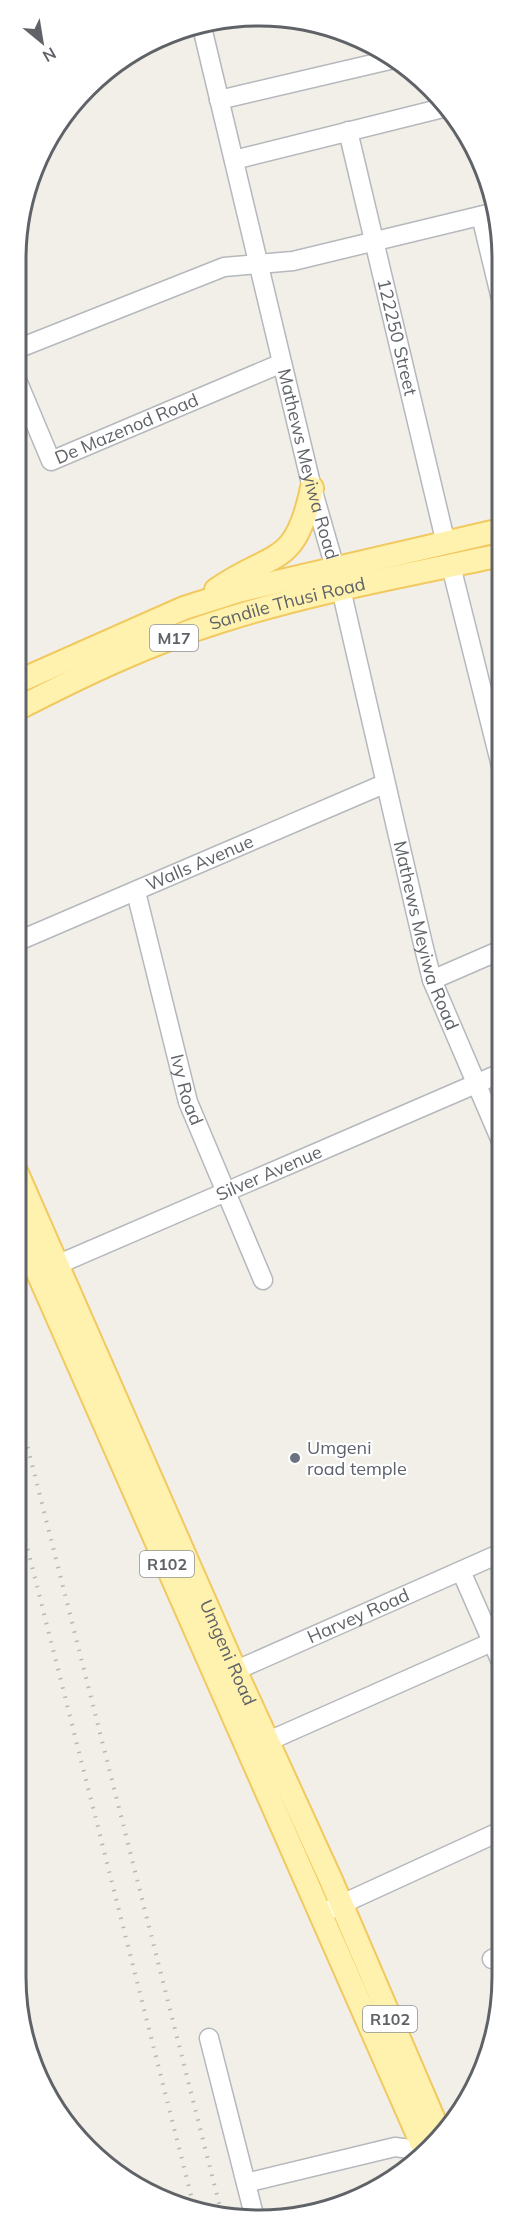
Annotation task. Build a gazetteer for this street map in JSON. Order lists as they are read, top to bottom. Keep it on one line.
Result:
{"streets":{"main road":["Sandile Thusi Road","M17","R102","Umgeni Road"],"street":["122250 Street","De Mazenod Road","Mathews Meyiwa Road","Walls Avenue","Ivy Road","Silver Avenue","Harvey Road"]},"crossings":[["122250 Street","Sandile Thusi Road"],["De Mazenod Road","Mathews Meyiwa Road"],["Mathews Meyiwa Road","Sandile Thusi Road"],["Mathews Meyiwa Road","Walls Avenue"],["Mathews Meyiwa Road","Silver Avenue"],["Walls Avenue","Ivy Road"],["Ivy Road","Silver Avenue"],["Silver Avenue","Umgeni Road"],["Harvey Road","Umgeni Road"]],"places":["Umgeni road temple"],"north":"bottom right"}
